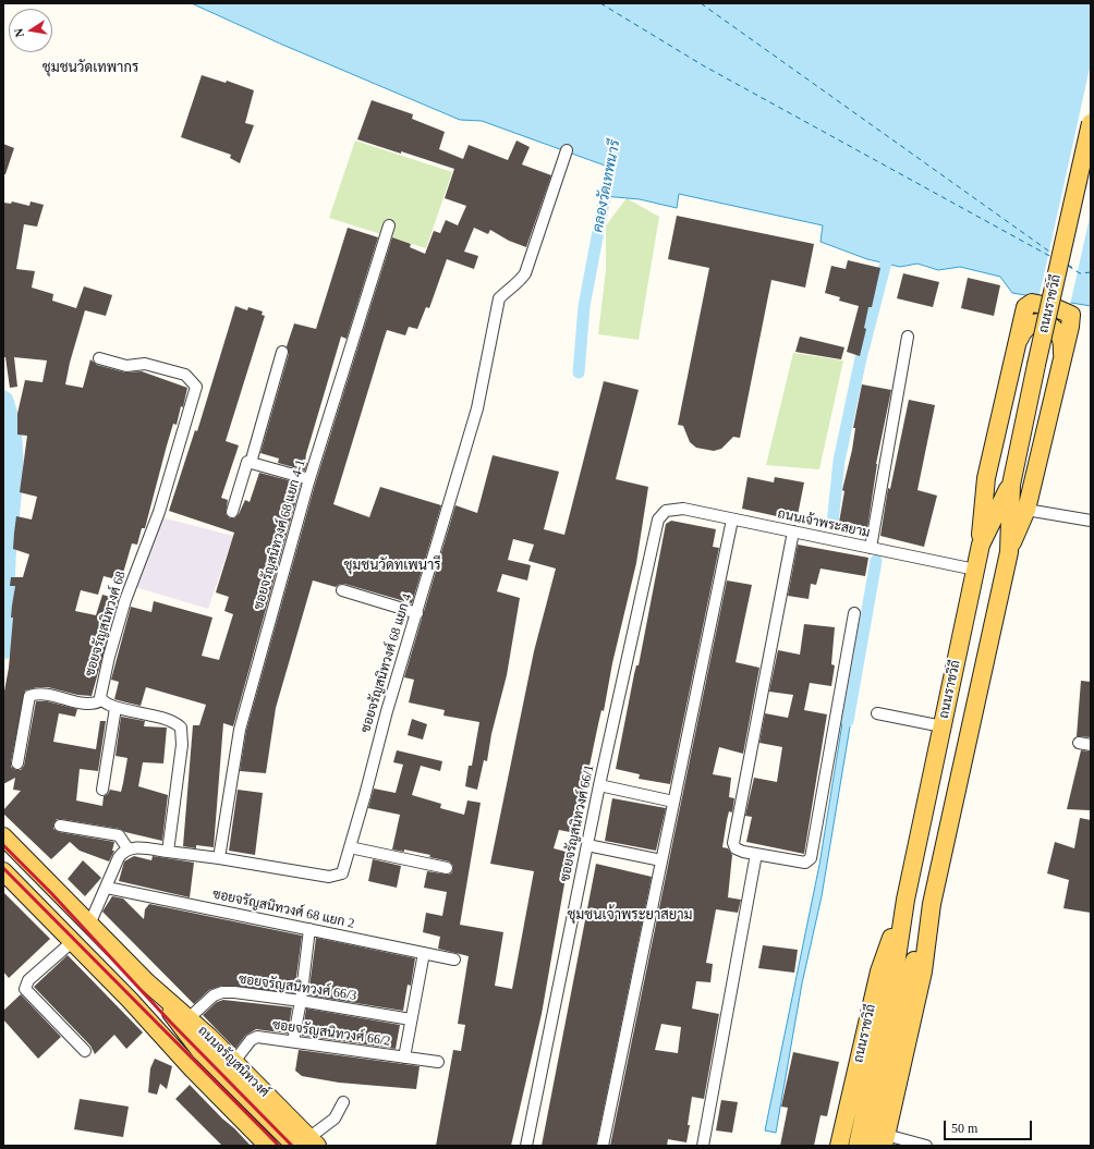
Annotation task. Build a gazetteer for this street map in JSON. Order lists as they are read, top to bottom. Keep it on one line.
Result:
{"streets":{"main road":["ถนนราชวิถี","ถนนจรัญสนิทวงศ์"],"street":["ถนนเจ้าพระสยาม","ซอยจรัญสนิทวงศ์ 68 แยก 4-1","ซอยจรัญสนิทวงศ์ 68","ซอยจรัญสนิทวงศ์ 68 แยก 4","ซอยจรัญสนิทวงศ์ 66/1","ซอยจรัญสนิทวงศ์ 68 แยก 2","ซอยจรัญสนิทวงศ์ 66/3","ซอยจรัญสนิทวงศ์ 66/2"]},"crossings":[["ถนนราชวิถี","ถนนเจ้าพระสยาม"],["ถนนเจ้าพระสยาม","ซอยจรัญสนิทวงศ์ 66/1"],["ซอยจรัญสนิทวงศ์ 68 แยก 4-1","ซอยจรัญสนิทวงศ์ 68 แยก 4"],["ซอยจรัญสนิทวงศ์ 66/3","ถนนจรัญสนิทวงศ์"],["ซอยจรัญสนิทวงศ์ 66/2","ถนนจรัญสนิทวงศ์"]],"districts":["ชุมชนวัดเทพากร","ชุมชนวัดทเพนารี","ชุมชนเจ้าพระยาสยาม"],"water":["คลองวัดเทพนารี"],"scale_bar":"50 m","north":"left"}
